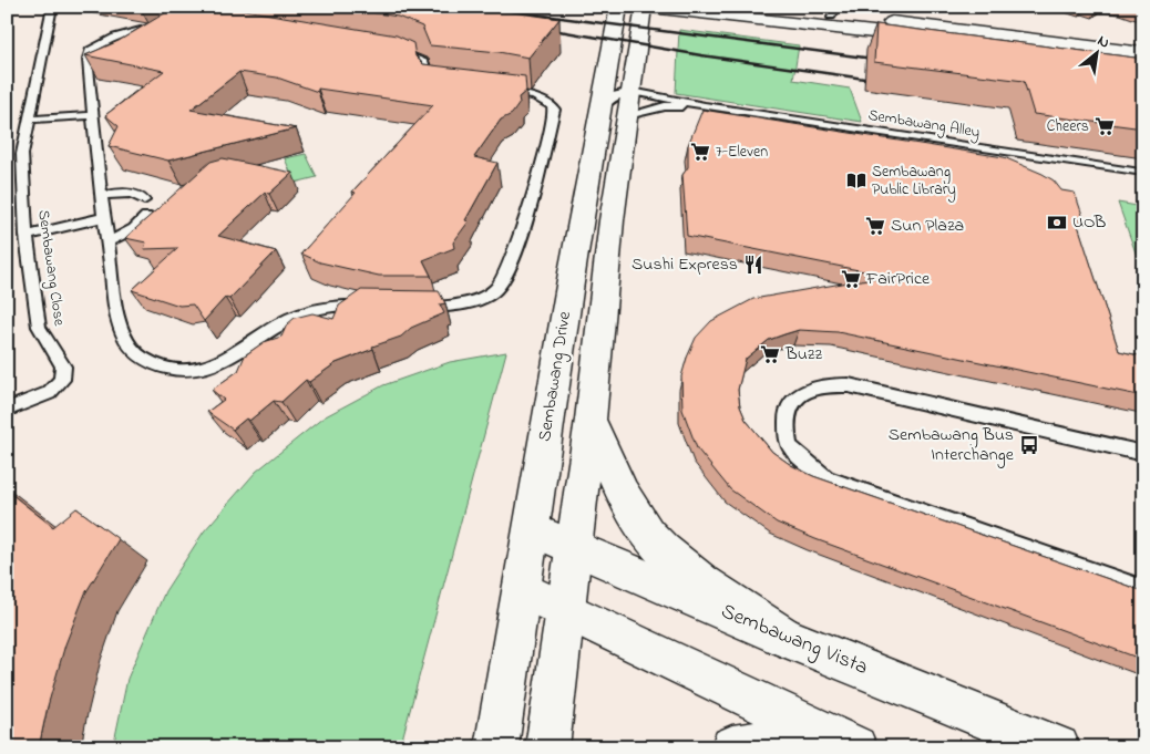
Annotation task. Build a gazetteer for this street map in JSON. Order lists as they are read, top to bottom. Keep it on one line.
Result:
{"streets":{"main road":["Sembawang Drive","Sembawang Vista"],"lane":["Sembawang Alley","Sembawang Close"]},"crossings":[["Sembawang Alley","Sembawang Drive"],["Sembawang Drive","Sembawang Vista"]],"places":{"supermarket":["Cheers","7-Eleven","Sun Plaza","FairPrice","Buzz"],"library":["Sembawang Public Library"],"bank":["UOB"],"restaurant":["Sushi Express"],"bus stop":["Sembawang Bus Interchange"]},"north":"top right"}
